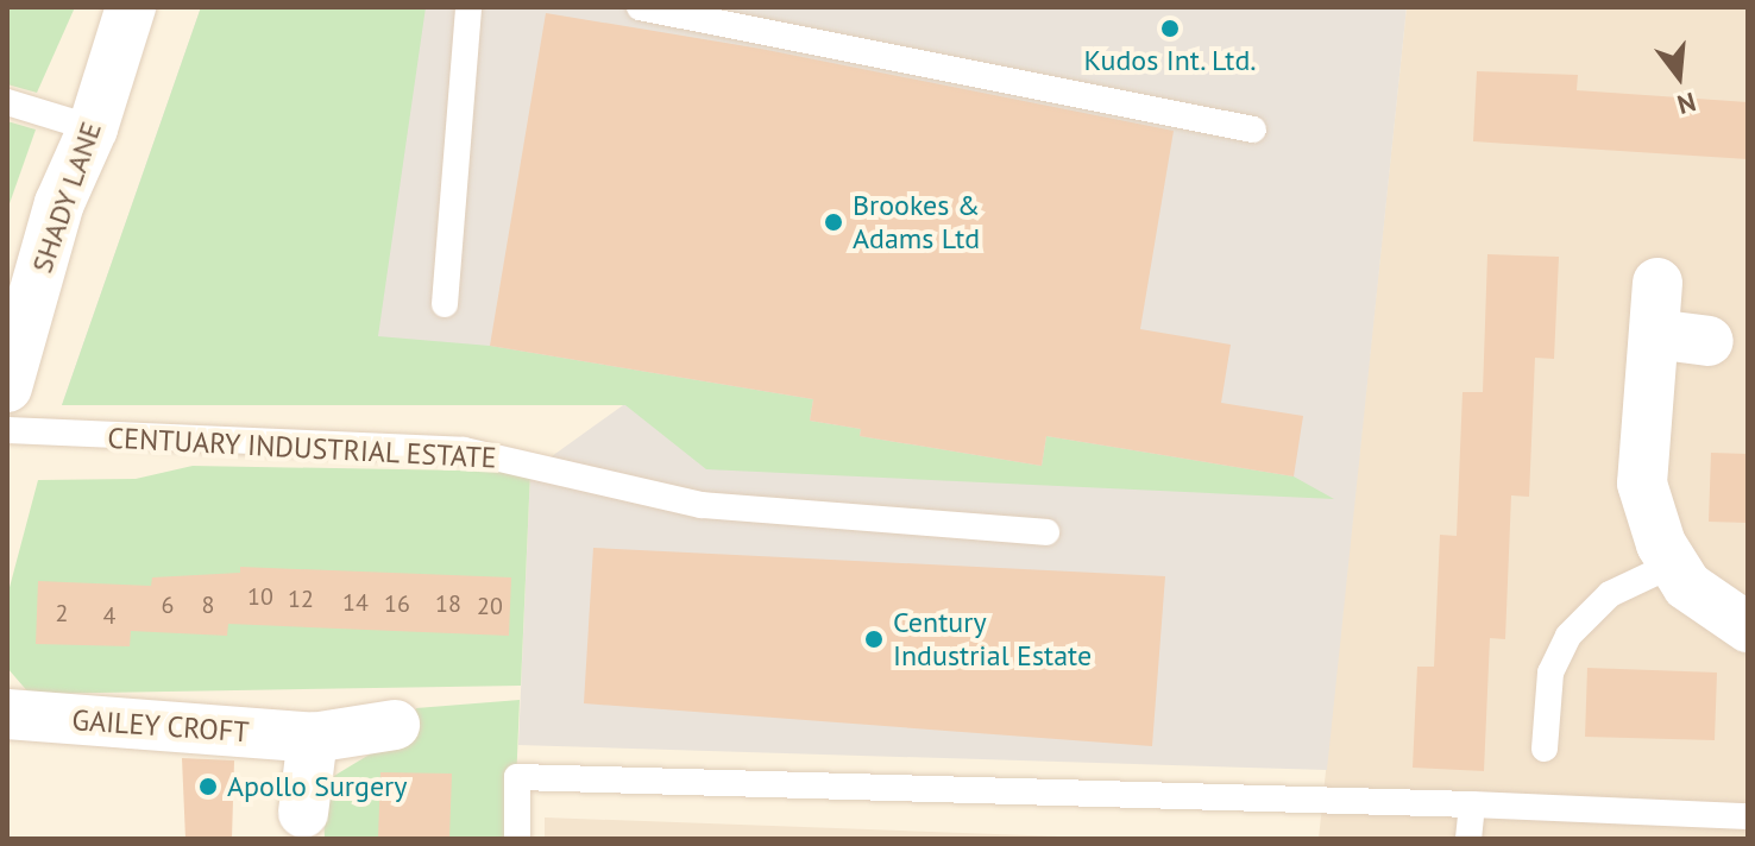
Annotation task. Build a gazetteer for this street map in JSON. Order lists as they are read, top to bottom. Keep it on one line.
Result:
{"streets":{"street":["SHADY LANE","GAILEY CROFT"],"lane":["CENTUARY INDUSTRIAL ESTATE"]},"places":["Kudos Int. Ltd.","Brookes & Adams Ltd","Century Industrial Estate","Apollo Surgery"],"house_numbers":["10","12","14","16","18","6","8","20","2","4"],"north":"bottom"}
